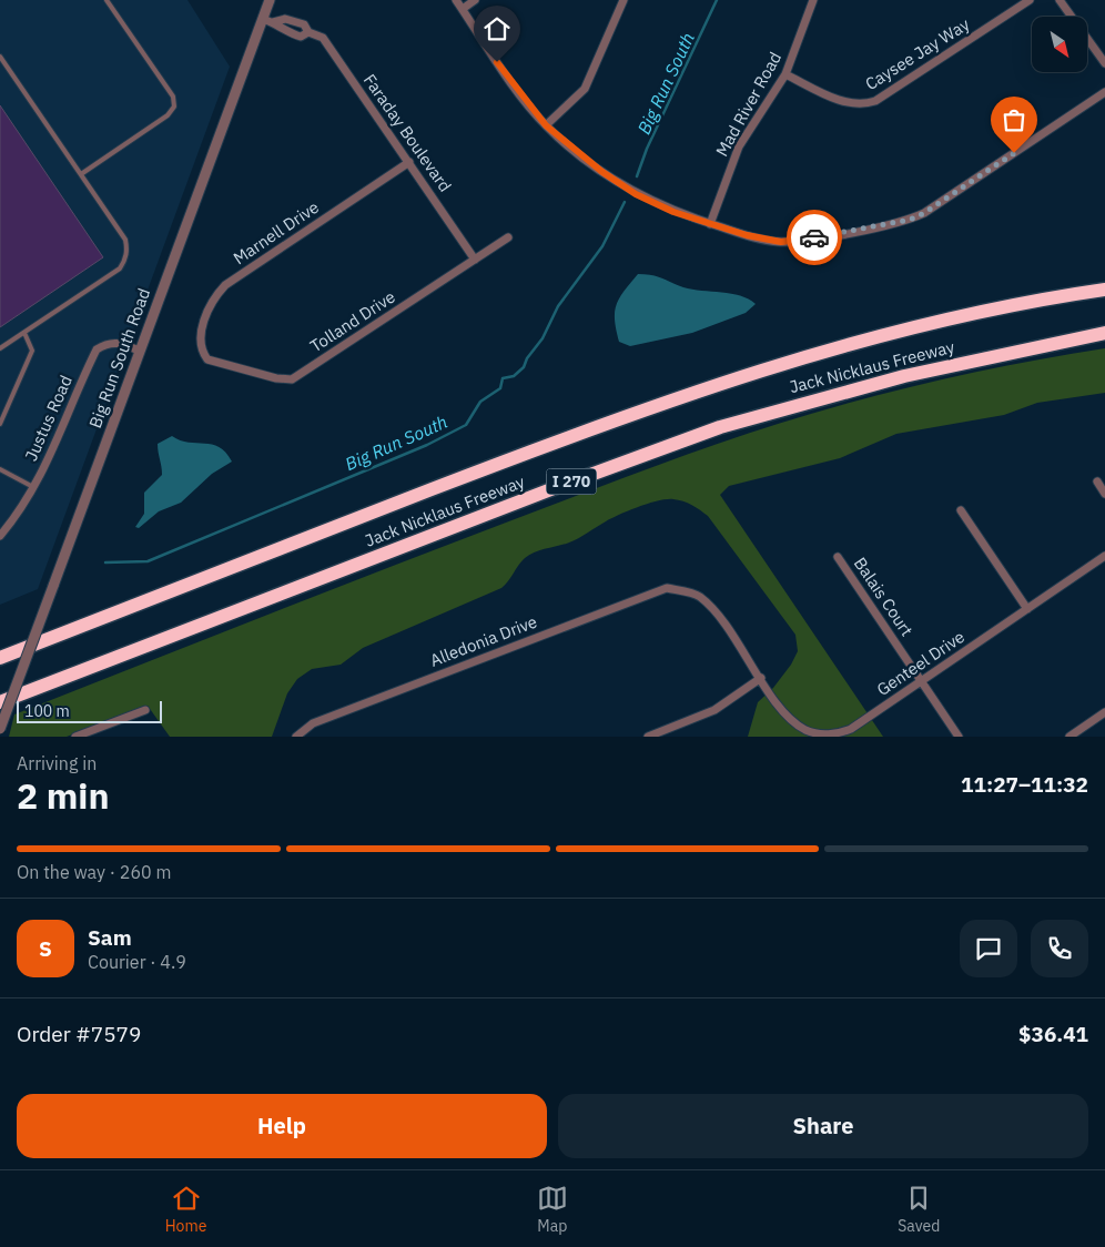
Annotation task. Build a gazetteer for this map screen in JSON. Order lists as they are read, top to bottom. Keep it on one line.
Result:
{"streets":{"highway":["Jack Nicklaus Freeway","I 270"],"street":["Caysee Jay Way","Mad River Road","Faraday Boulevard","Marnell Drive","Tolland Drive","Big Run South Road","Justus Road","Balais Court","Alledonia Drive","Genteel Drive"]},"crossings":[["Caysee Jay Way","Mad River Road"],["Faraday Boulevard","Marnell Drive"],["Faraday Boulevard","Tolland Drive"],["Faraday Boulevard","Big Run South Road"],["Marnell Drive","Tolland Drive"],["Big Run South Road","Justus Road"],["Balais Court","Genteel Drive"],["Alledonia Drive","Genteel Drive"]],"water":["Big Run South"],"scale_bar":"100 m","north":"bottom right","page":{"scale":"100 m","heading":["2 min","Arriving in","11:27–11:32"],"panel":["Sam","Courier · 4.9","Order #7579","$36.41"],"bar":"On the way · 260 m","round":"S","buttons":["Help","Share"],"tabs":["Home","Map","Saved"]}}
